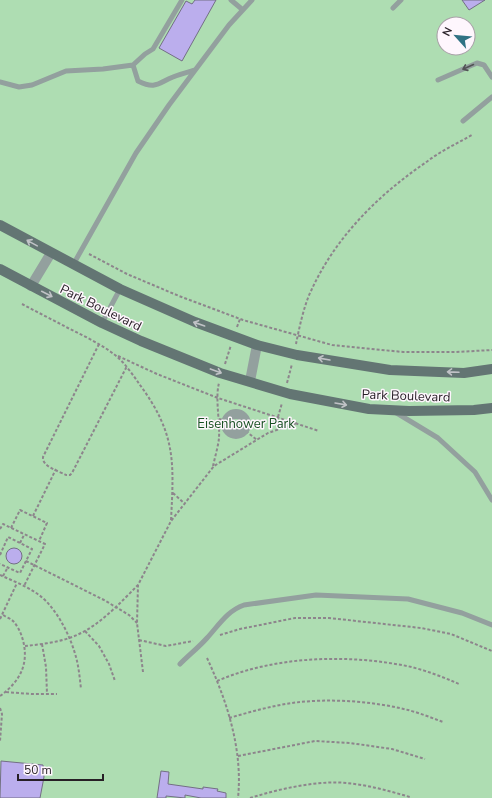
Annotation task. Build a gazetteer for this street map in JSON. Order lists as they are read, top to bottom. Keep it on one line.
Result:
{"streets":{"street":["Park Boulevard"]},"parks":["Eisenhower Park"],"scale_bar":"50 m","north":"top left"}
